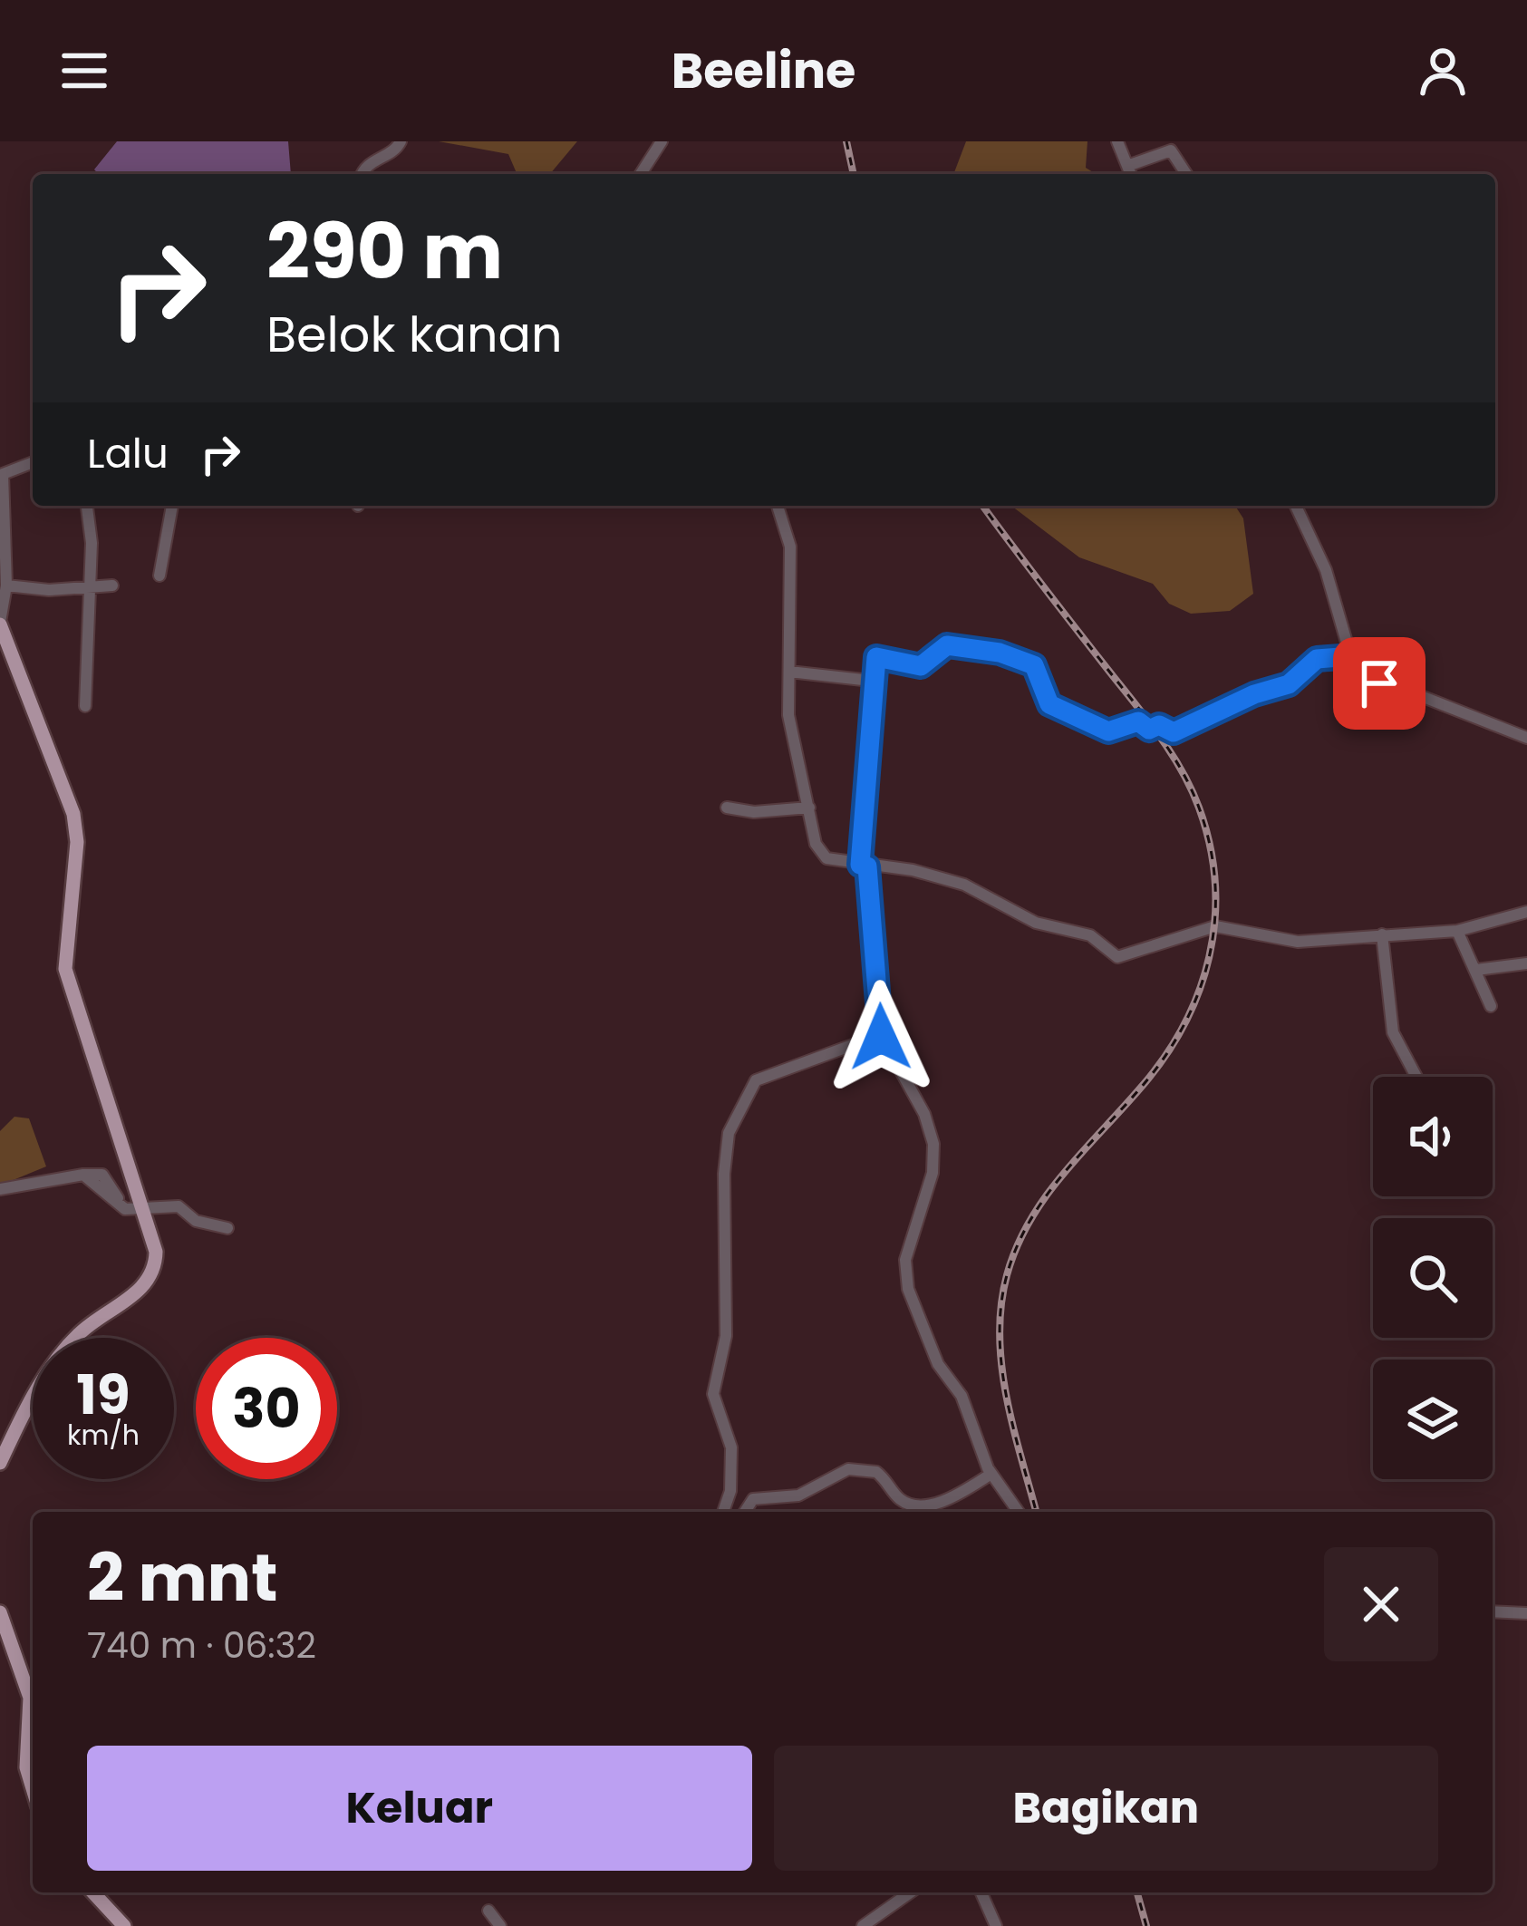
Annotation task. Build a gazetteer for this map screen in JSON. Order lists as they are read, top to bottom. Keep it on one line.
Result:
{"page":{"header":"Beeline","turn":["290 m","Belok kanan"],"then":"Lalu","speed":"19 km/h","limit":"30","heading":["2 mnt","740 m · 06:32"],"buttons":["Keluar","Bagikan"]}}
